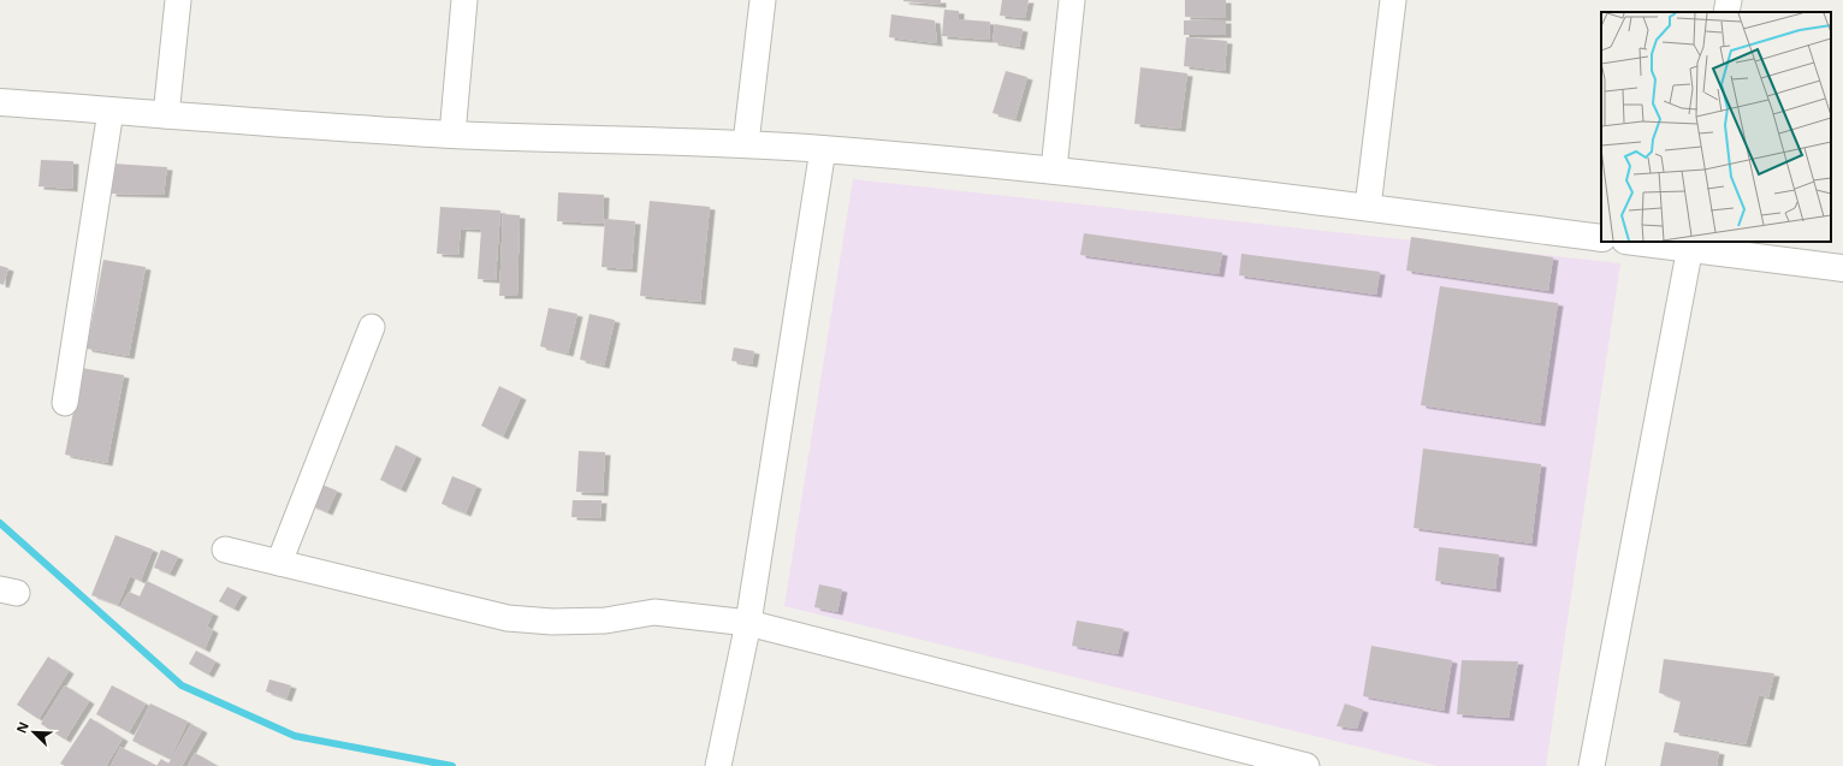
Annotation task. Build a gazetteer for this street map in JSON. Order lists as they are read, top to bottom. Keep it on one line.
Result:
{"north":"top left"}
